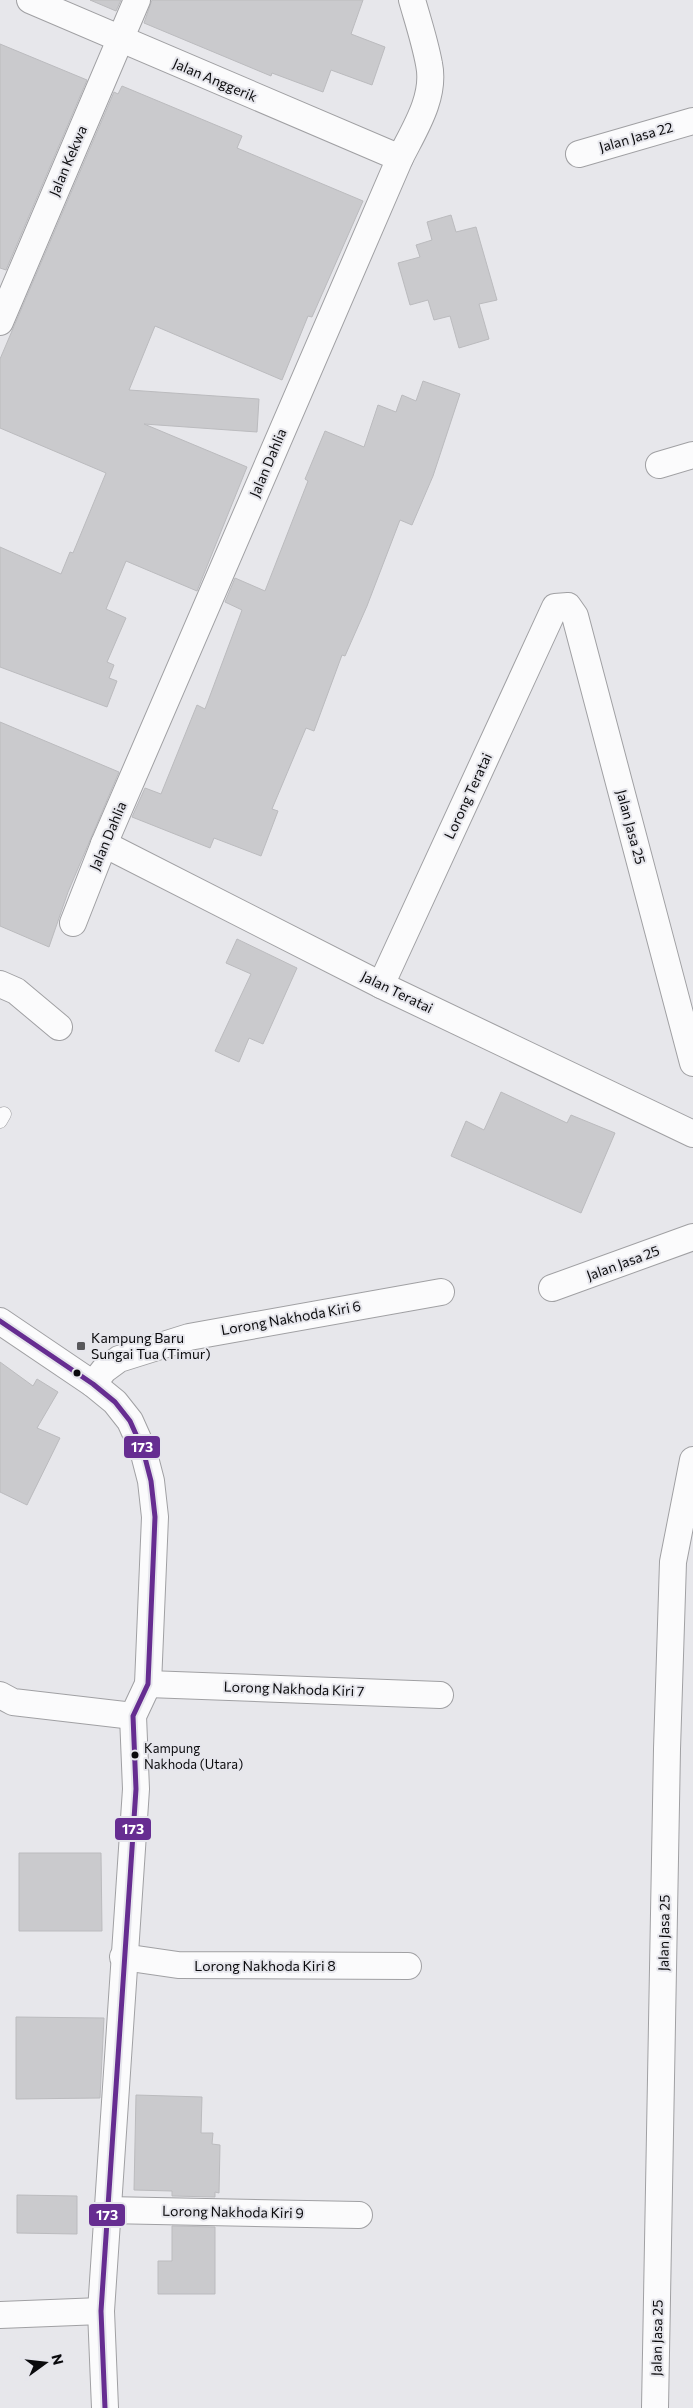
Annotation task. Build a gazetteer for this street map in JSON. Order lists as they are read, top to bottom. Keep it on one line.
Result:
{"streets":{"street":["Jalan Anggerik","Jalan Jasa 22","Jalan Kekwa","Jalan Dahlia","Lorong Teratai","Jalan Jasa 25","Jalan Teratai","Lorong Nakhoda Kiri 6","Lorong Nakhoda Kiri 7","Lorong Nakhoda Kiri 8","Lorong Nakhoda Kiri 9"]},"crossings":[["Jalan Anggerik","Jalan Kekwa"],["Jalan Anggerik","Jalan Dahlia"],["Jalan Dahlia","Jalan Teratai"],["Lorong Teratai","Jalan Jasa 25"],["Lorong Teratai","Jalan Teratai"]],"places":{"transit":["Kampung Baru Sungai Tua (Timur)"],"other":["Kampung Nakhoda (Utara)"]},"lines":["transit line 173"],"north":"right"}
